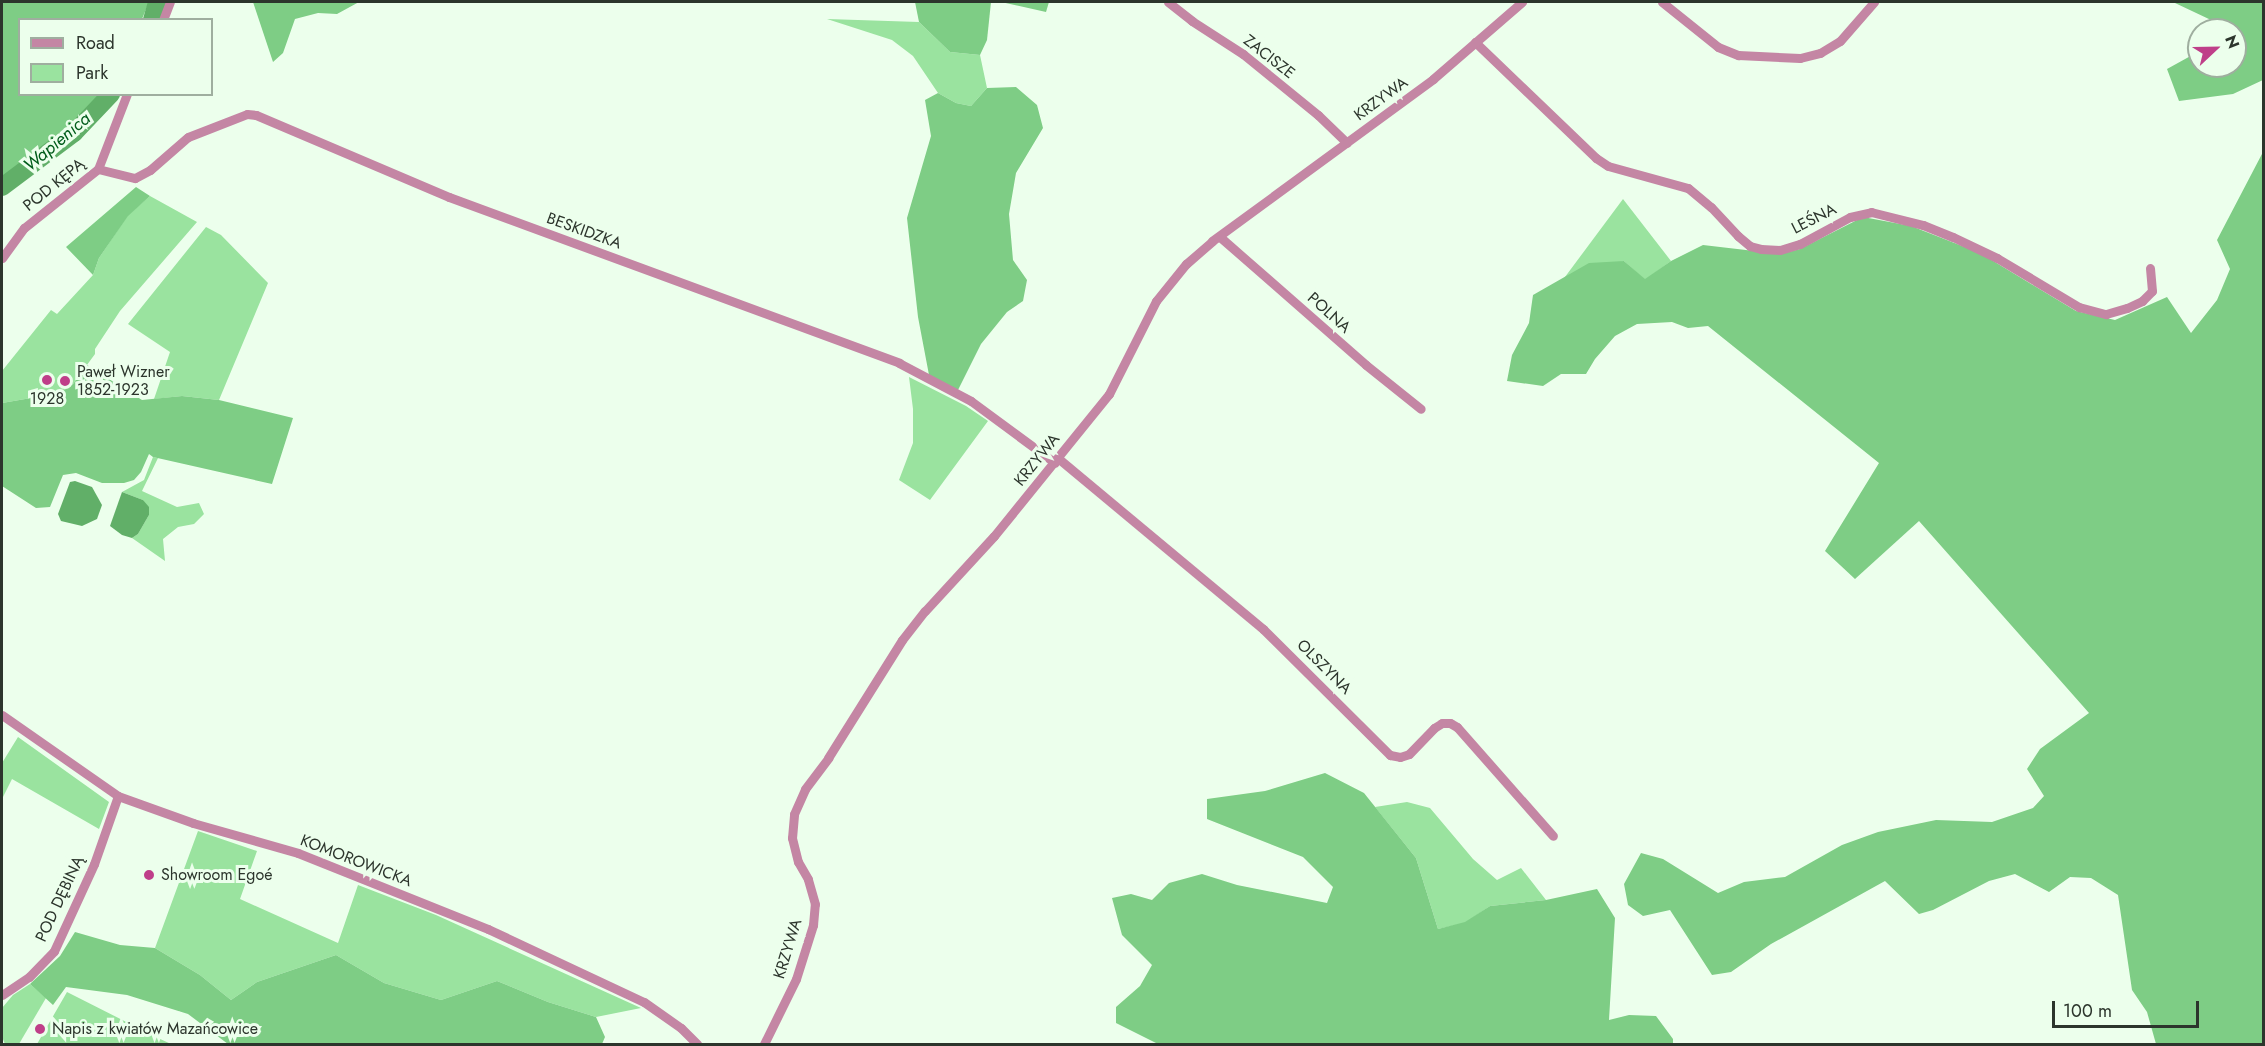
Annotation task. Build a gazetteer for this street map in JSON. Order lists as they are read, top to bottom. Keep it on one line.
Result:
{"streets":{"street":["ZACISZE","KRZYWA","POD KĘPĄ","LEŚNA","BESKIDZKA","POLNA","OLSZYNA","KOMOROWICKA","POD DĘBINĄ"]},"crossings":[["ZACISZE","KRZYWA"],["KRZYWA","LEŚNA"],["KRZYWA","BESKIDZKA"],["KRZYWA","POLNA"],["KRZYWA","OLSZYNA"],["POD KĘPĄ","BESKIDZKA"],["BESKIDZKA","OLSZYNA"],["KOMOROWICKA","POD DĘBINĄ"]],"water":["Wapienica"],"places":["1928","Paweł Wizner 1852-1923","Showroom Egoé","Napis z kwiatów Mazańcowice"],"legend":["Road","Park"],"scale_bar":"100 m","north":"right"}
